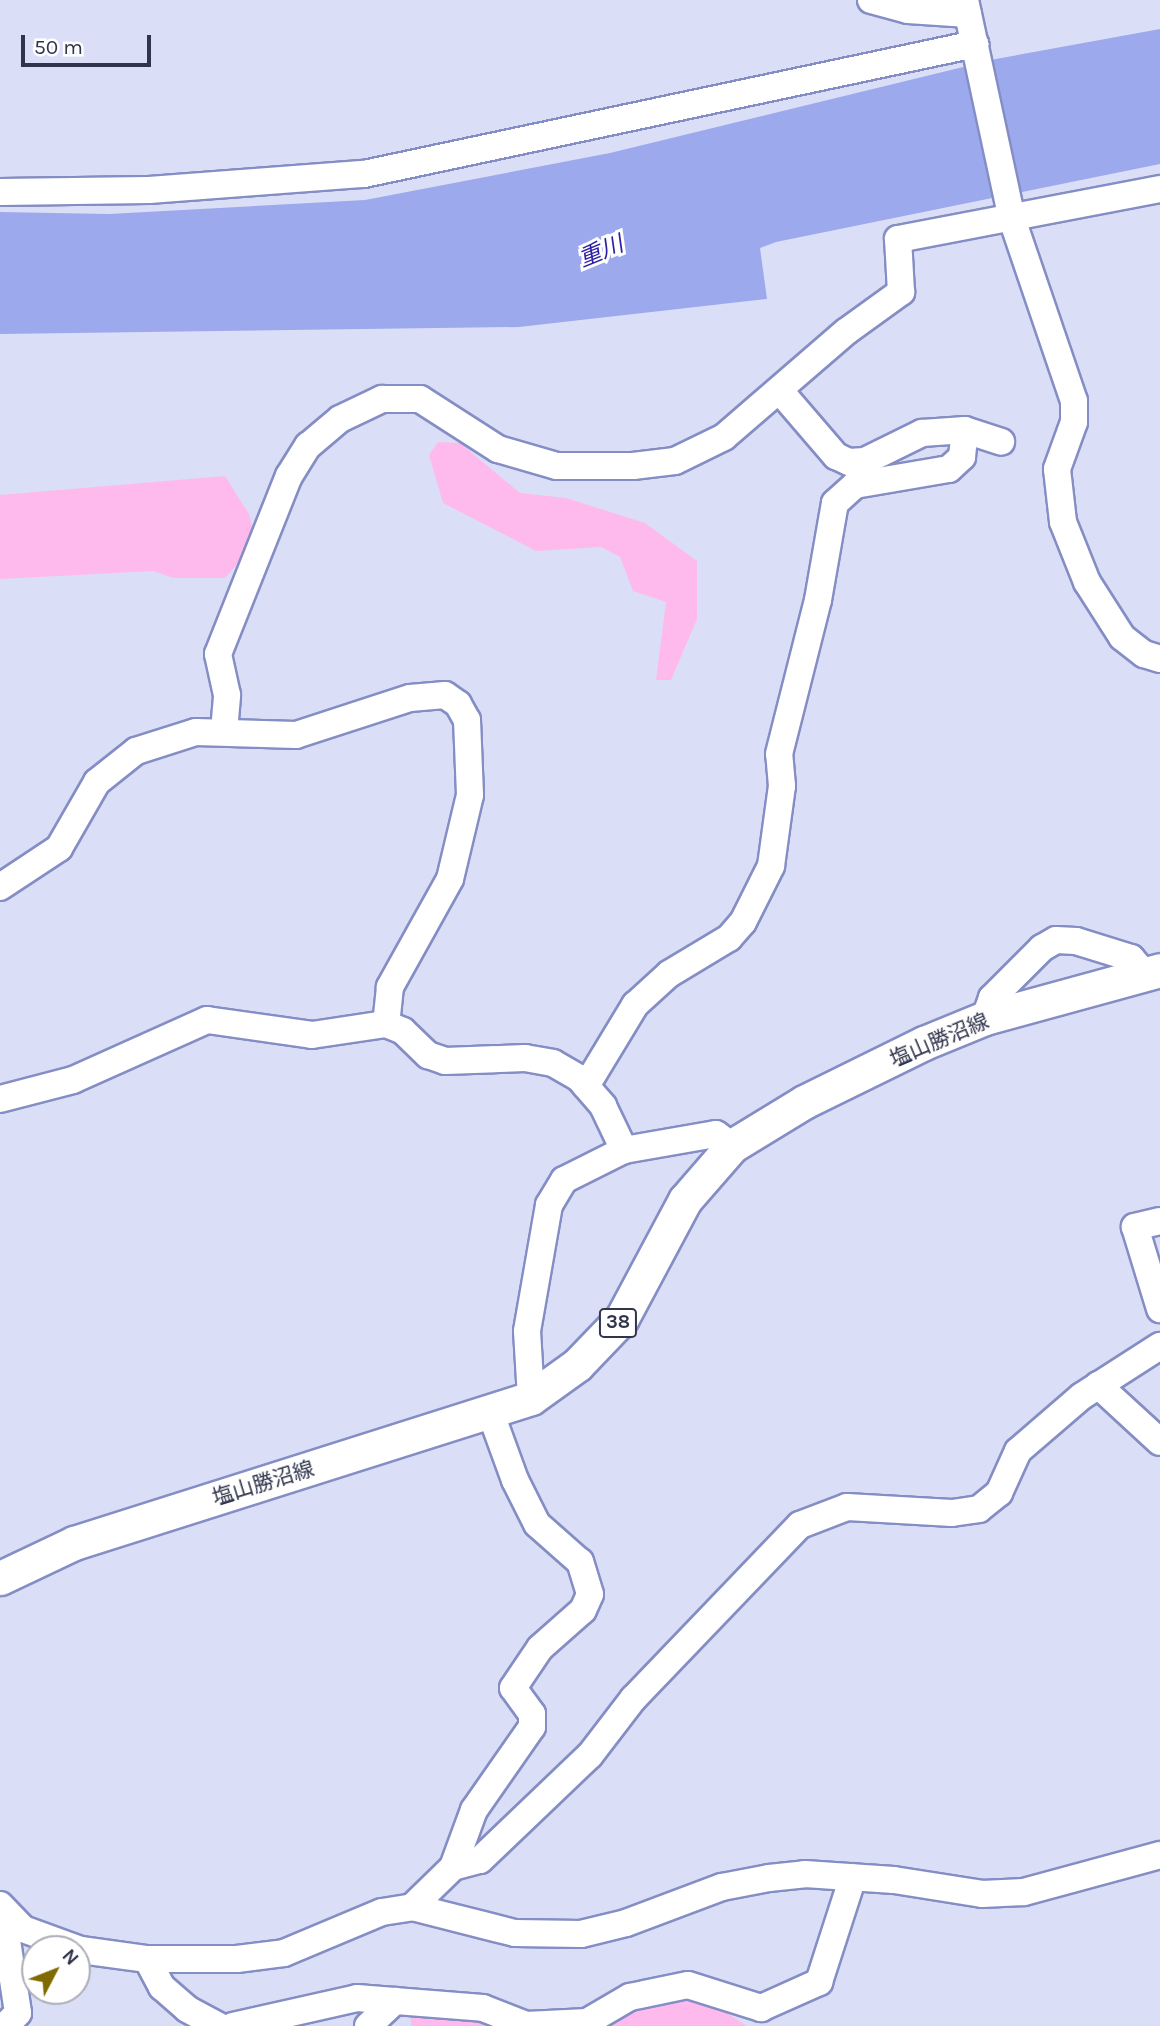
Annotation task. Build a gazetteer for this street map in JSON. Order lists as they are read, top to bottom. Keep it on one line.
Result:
{"streets":{"main road":["塩山勝沼線","38"]},"water":["重川"],"scale_bar":"50 m","north":"top right"}
